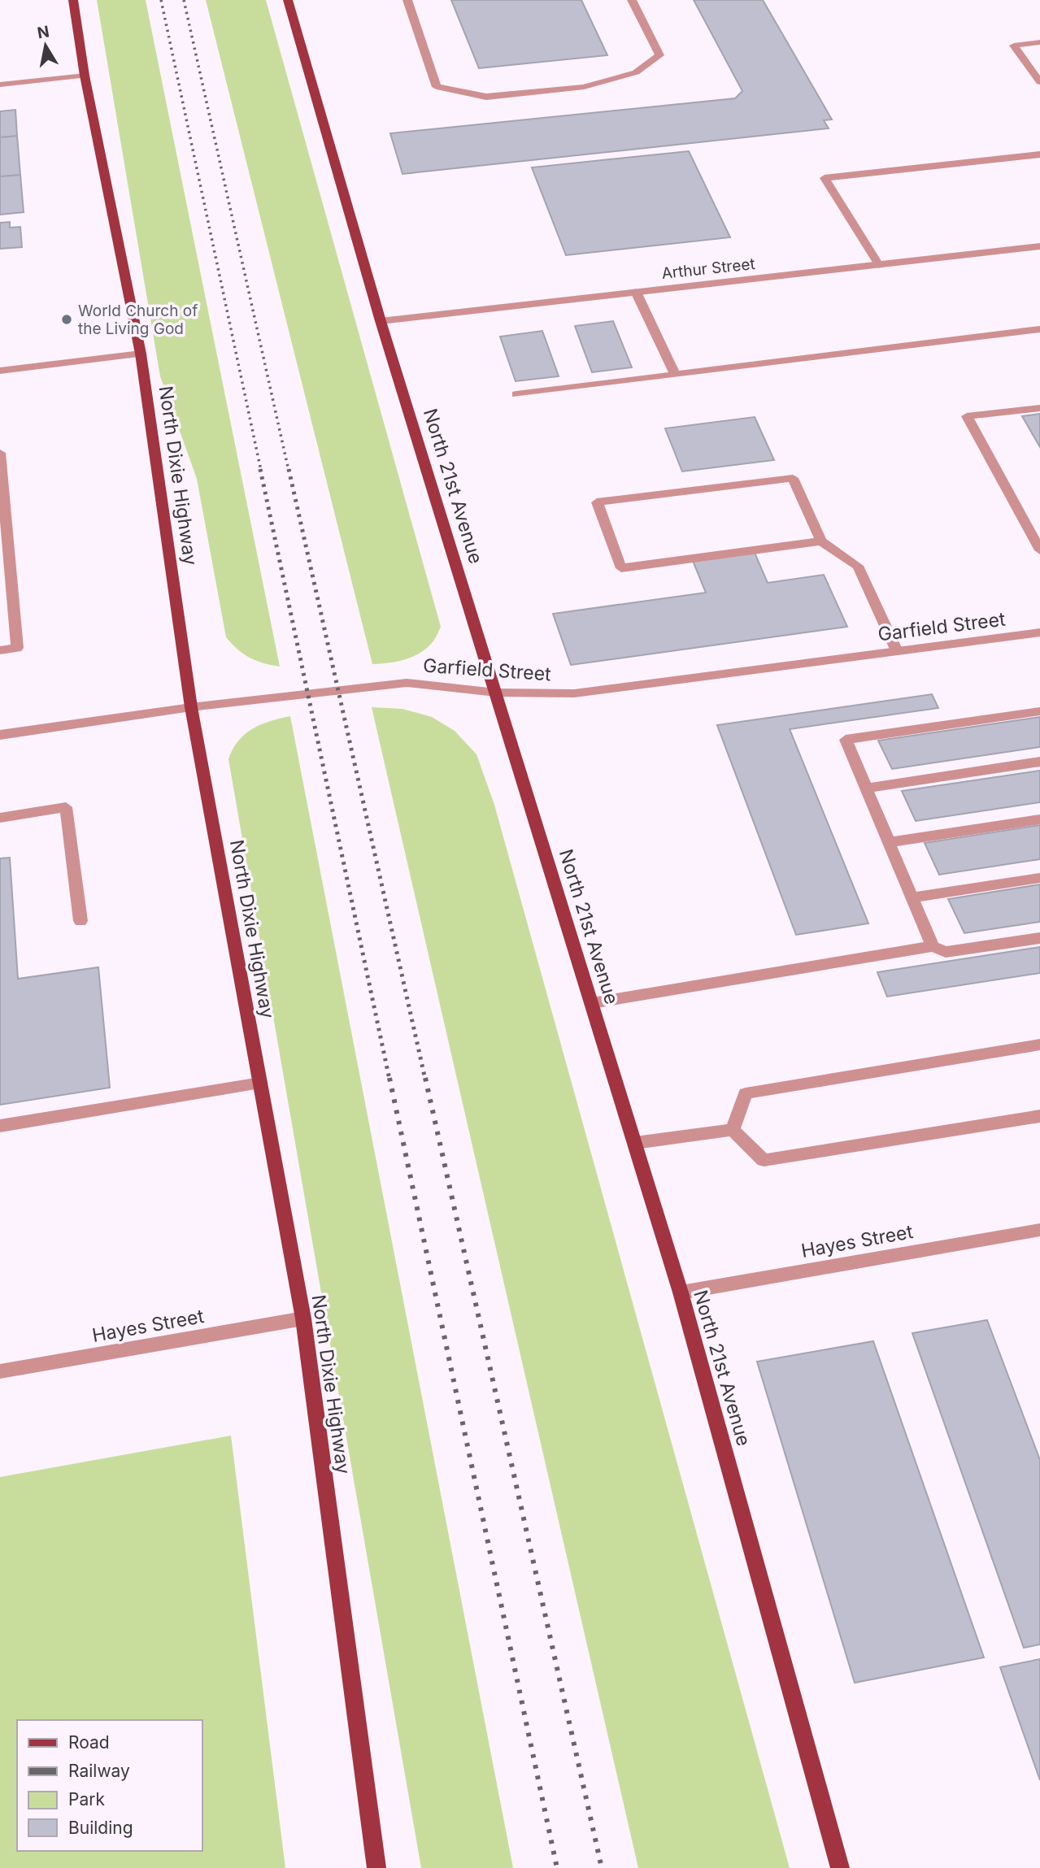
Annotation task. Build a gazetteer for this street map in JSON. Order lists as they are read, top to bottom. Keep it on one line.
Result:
{"streets":{"main road":["North Dixie Highway","North 21st Avenue"],"street":["Arthur Street","Garfield Street","Hayes Street"]},"crossings":[["Arthur Street","North 21st Avenue"],["North Dixie Highway","Garfield Street"],["North Dixie Highway","Hayes Street"],["North 21st Avenue","Garfield Street"],["North 21st Avenue","Hayes Street"]],"places":["World Church of the Living God"],"legend":["Road","Railway","Park","Building"],"north":"top"}
